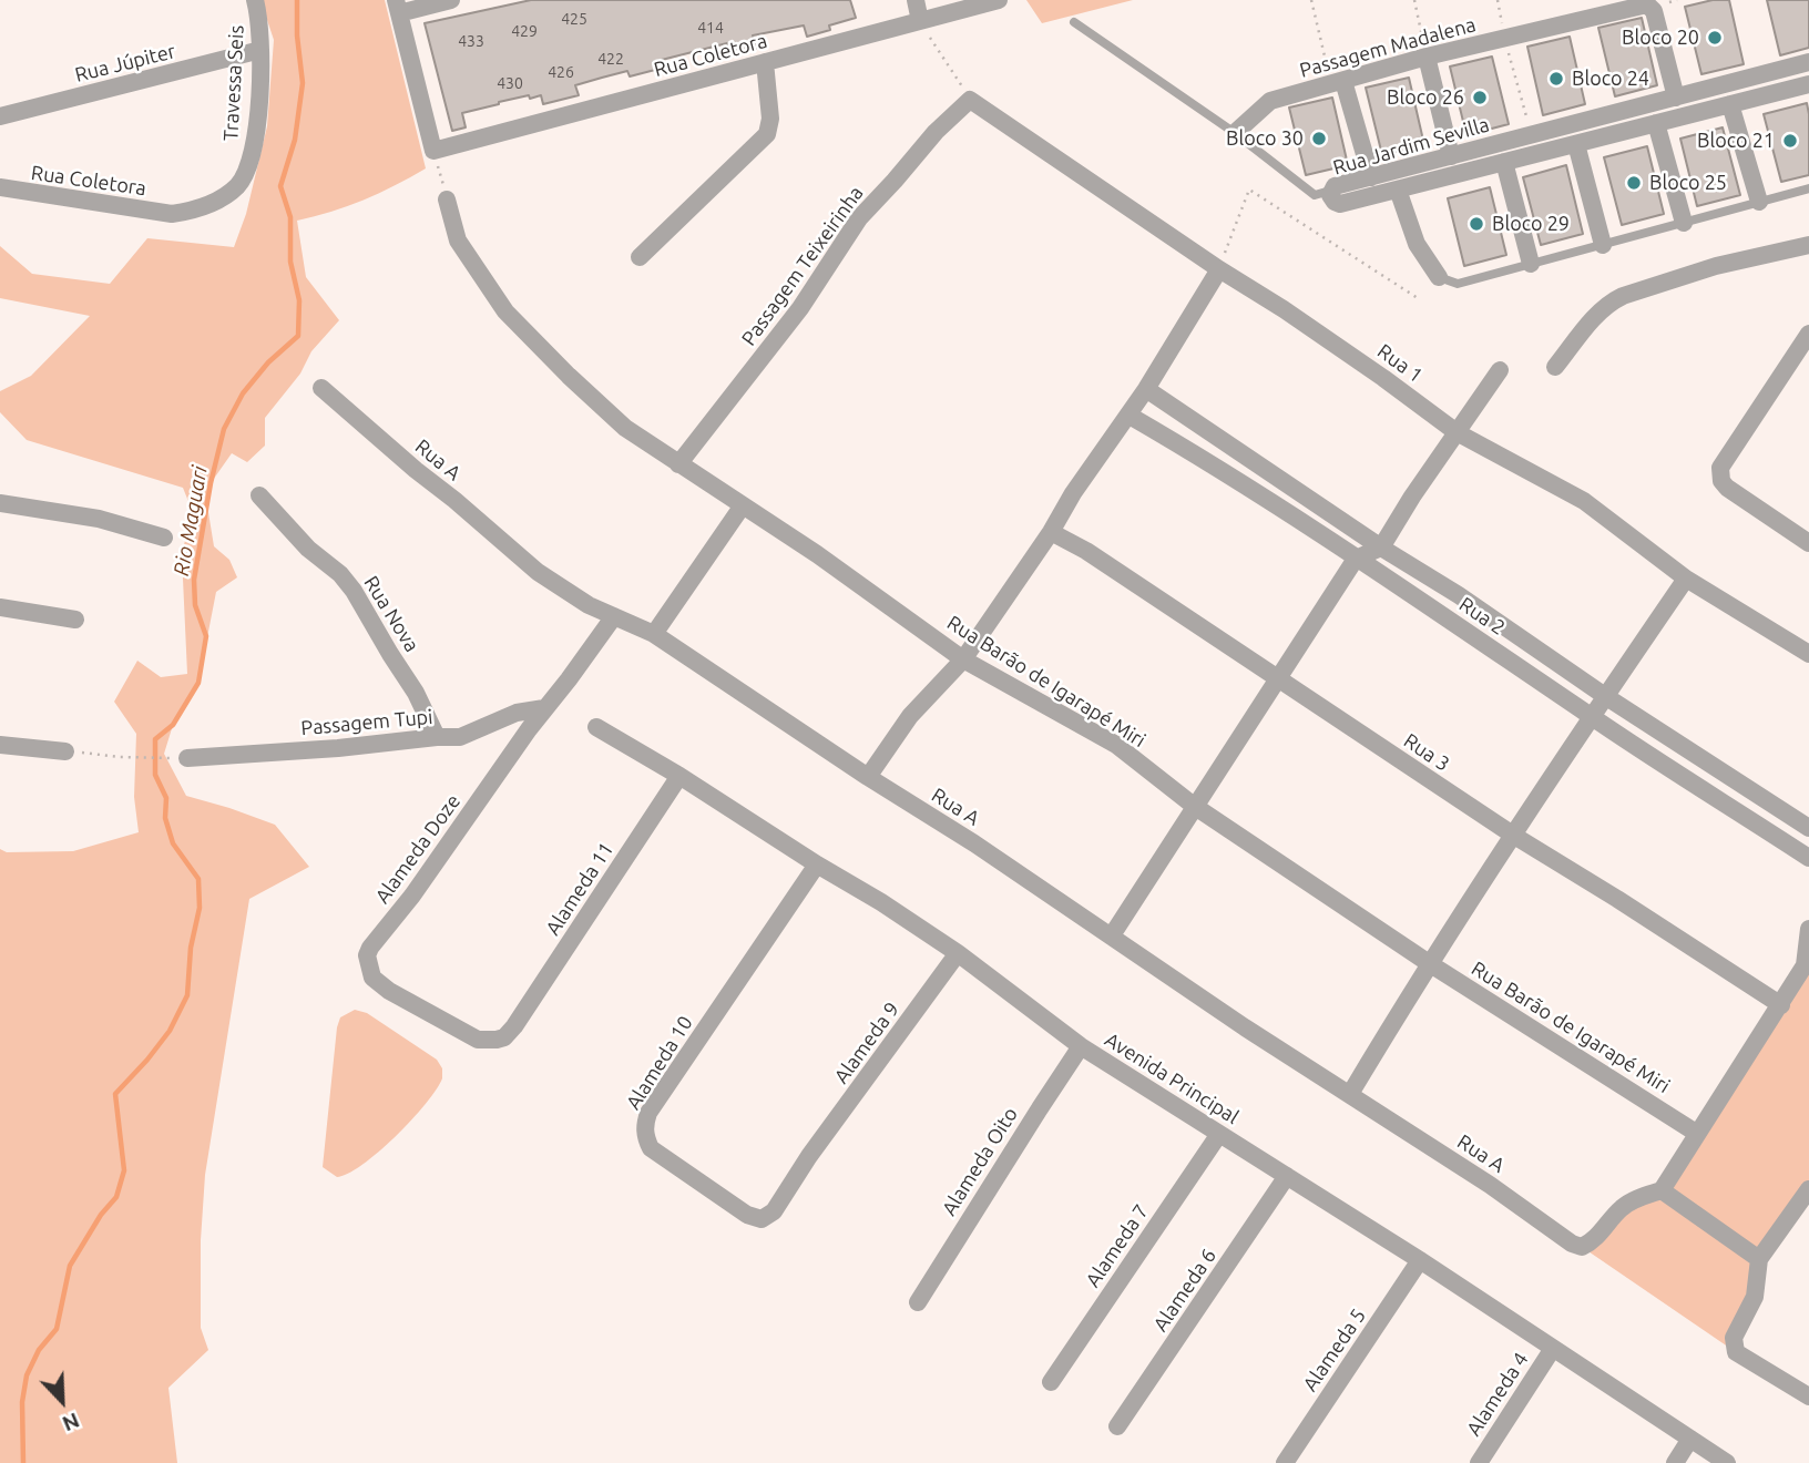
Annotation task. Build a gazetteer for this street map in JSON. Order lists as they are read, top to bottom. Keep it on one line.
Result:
{"streets":{"street":["Passagem Madalena","Rua Coletora","Rua Júpiter","Travessa Seis","Rua Jardim Sevilla","Passagem Teixeirinha","Rua 1","Rua A","Rua Nova","Rua 2","Rua Barão de Igarapé Miri","Passagem Tupi","Rua 3","Alameda Doze","Alameda 11","Alameda 9","Alameda 10","Avenida Principal","Alameda Oito","Alameda 7","Alameda 6","Alameda 5","Alameda 4"]},"crossings":[["Passagem Madalena","Rua Jardim Sevilla"],["Rua Coletora","Travessa Seis"],["Rua Júpiter","Travessa Seis"],["Passagem Teixeirinha","Rua 1"],["Passagem Teixeirinha","Rua Barão de Igarapé Miri"],["Rua A","Alameda Doze"],["Rua Nova","Passagem Tupi"],["Passagem Tupi","Alameda Doze"],["Alameda Doze","Alameda 11"],["Alameda 11","Avenida Principal"],["Alameda 9","Alameda 10"],["Alameda 9","Avenida Principal"],["Alameda 10","Avenida Principal"],["Avenida Principal","Alameda Oito"],["Avenida Principal","Alameda 7"],["Avenida Principal","Alameda 6"],["Avenida Principal","Alameda 5"],["Avenida Principal","Alameda 4"]],"water":["Rio Maguari"],"places":["Bloco 20","Bloco 24","Bloco 26","Bloco 30","Bloco 21","Bloco 25","Bloco 29"],"house_numbers":["425","414","429","433","422","426","430"],"north":"bottom right"}
